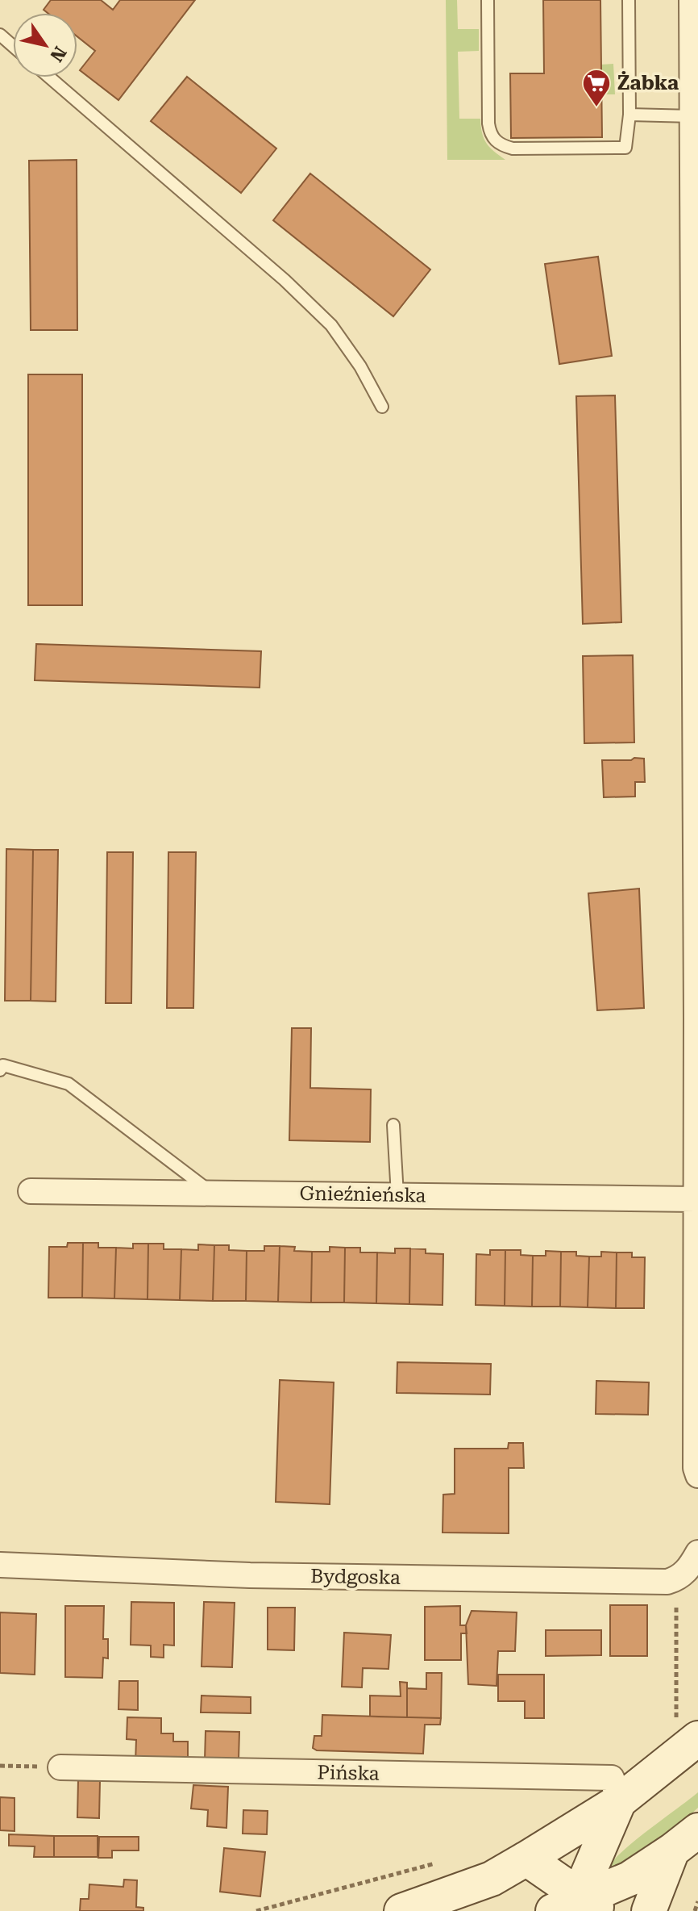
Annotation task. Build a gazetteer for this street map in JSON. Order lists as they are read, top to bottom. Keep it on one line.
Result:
{"streets":{"street":["Gnieźnieńska","Bydgoska","Pińska"]},"places":{"supermarket":["Żabka"]},"north":"bottom right"}
